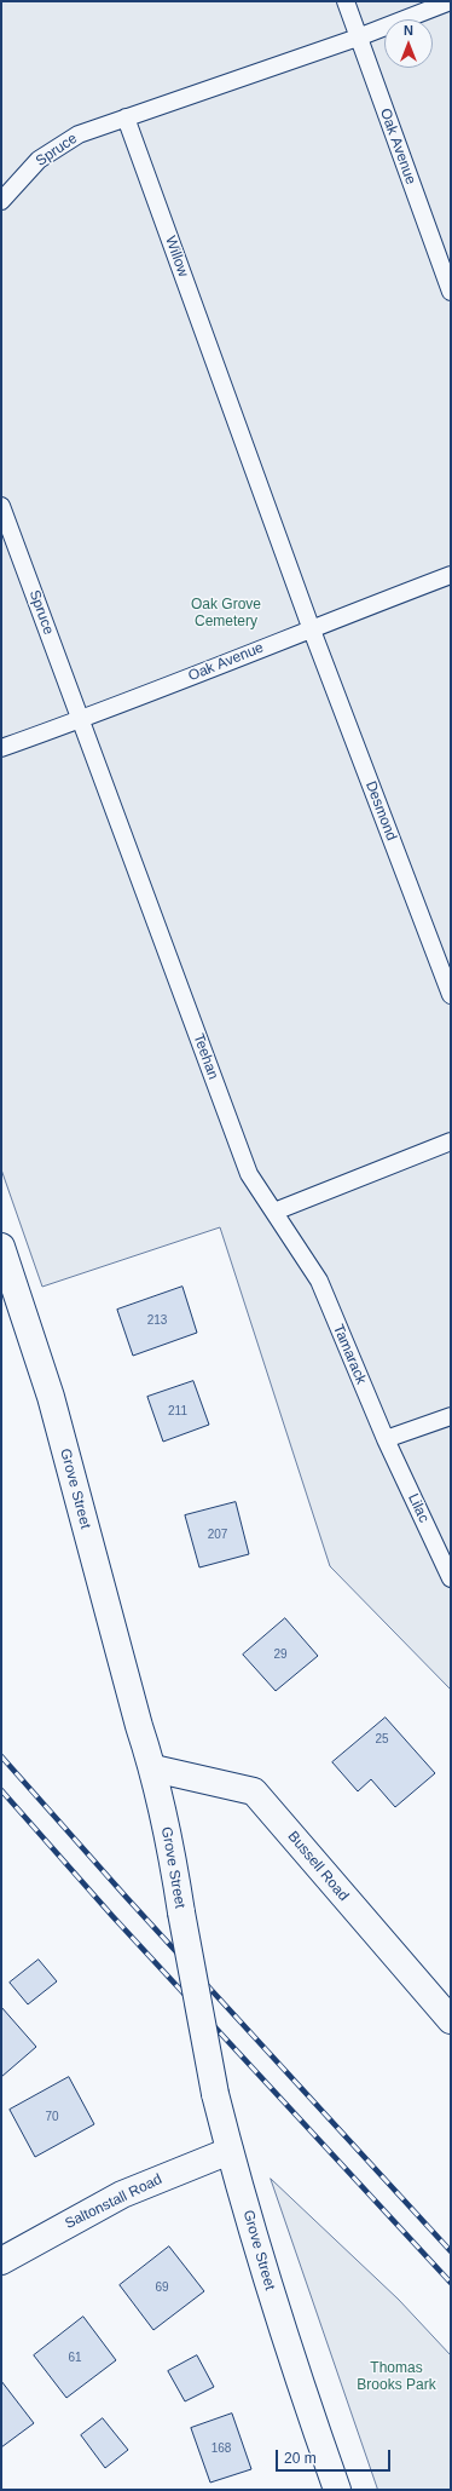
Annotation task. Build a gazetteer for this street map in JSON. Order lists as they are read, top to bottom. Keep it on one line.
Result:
{"streets":{"street":["Grove Street","Bussell Road","Saltonstall Road"],"lane":["Oak Avenue","Spruce","Willow","Desmond","Teehan","Tamarack","Lilac"]},"crossings":[["Oak Avenue","Spruce"],["Oak Avenue","Willow"],["Oak Avenue","Desmond"],["Oak Avenue","Teehan"],["Spruce","Willow"],["Spruce","Teehan"],["Willow","Desmond"],["Teehan","Tamarack"],["Tamarack","Lilac"],["Grove Street","Bussell Road"],["Grove Street","Saltonstall Road"]],"parks":["Oak Grove Cemetery","Thomas Brooks Park"],"house_numbers":["213","211","207","29","25","70","69","61","168"],"scale_bar":"20 m","north":"top"}
